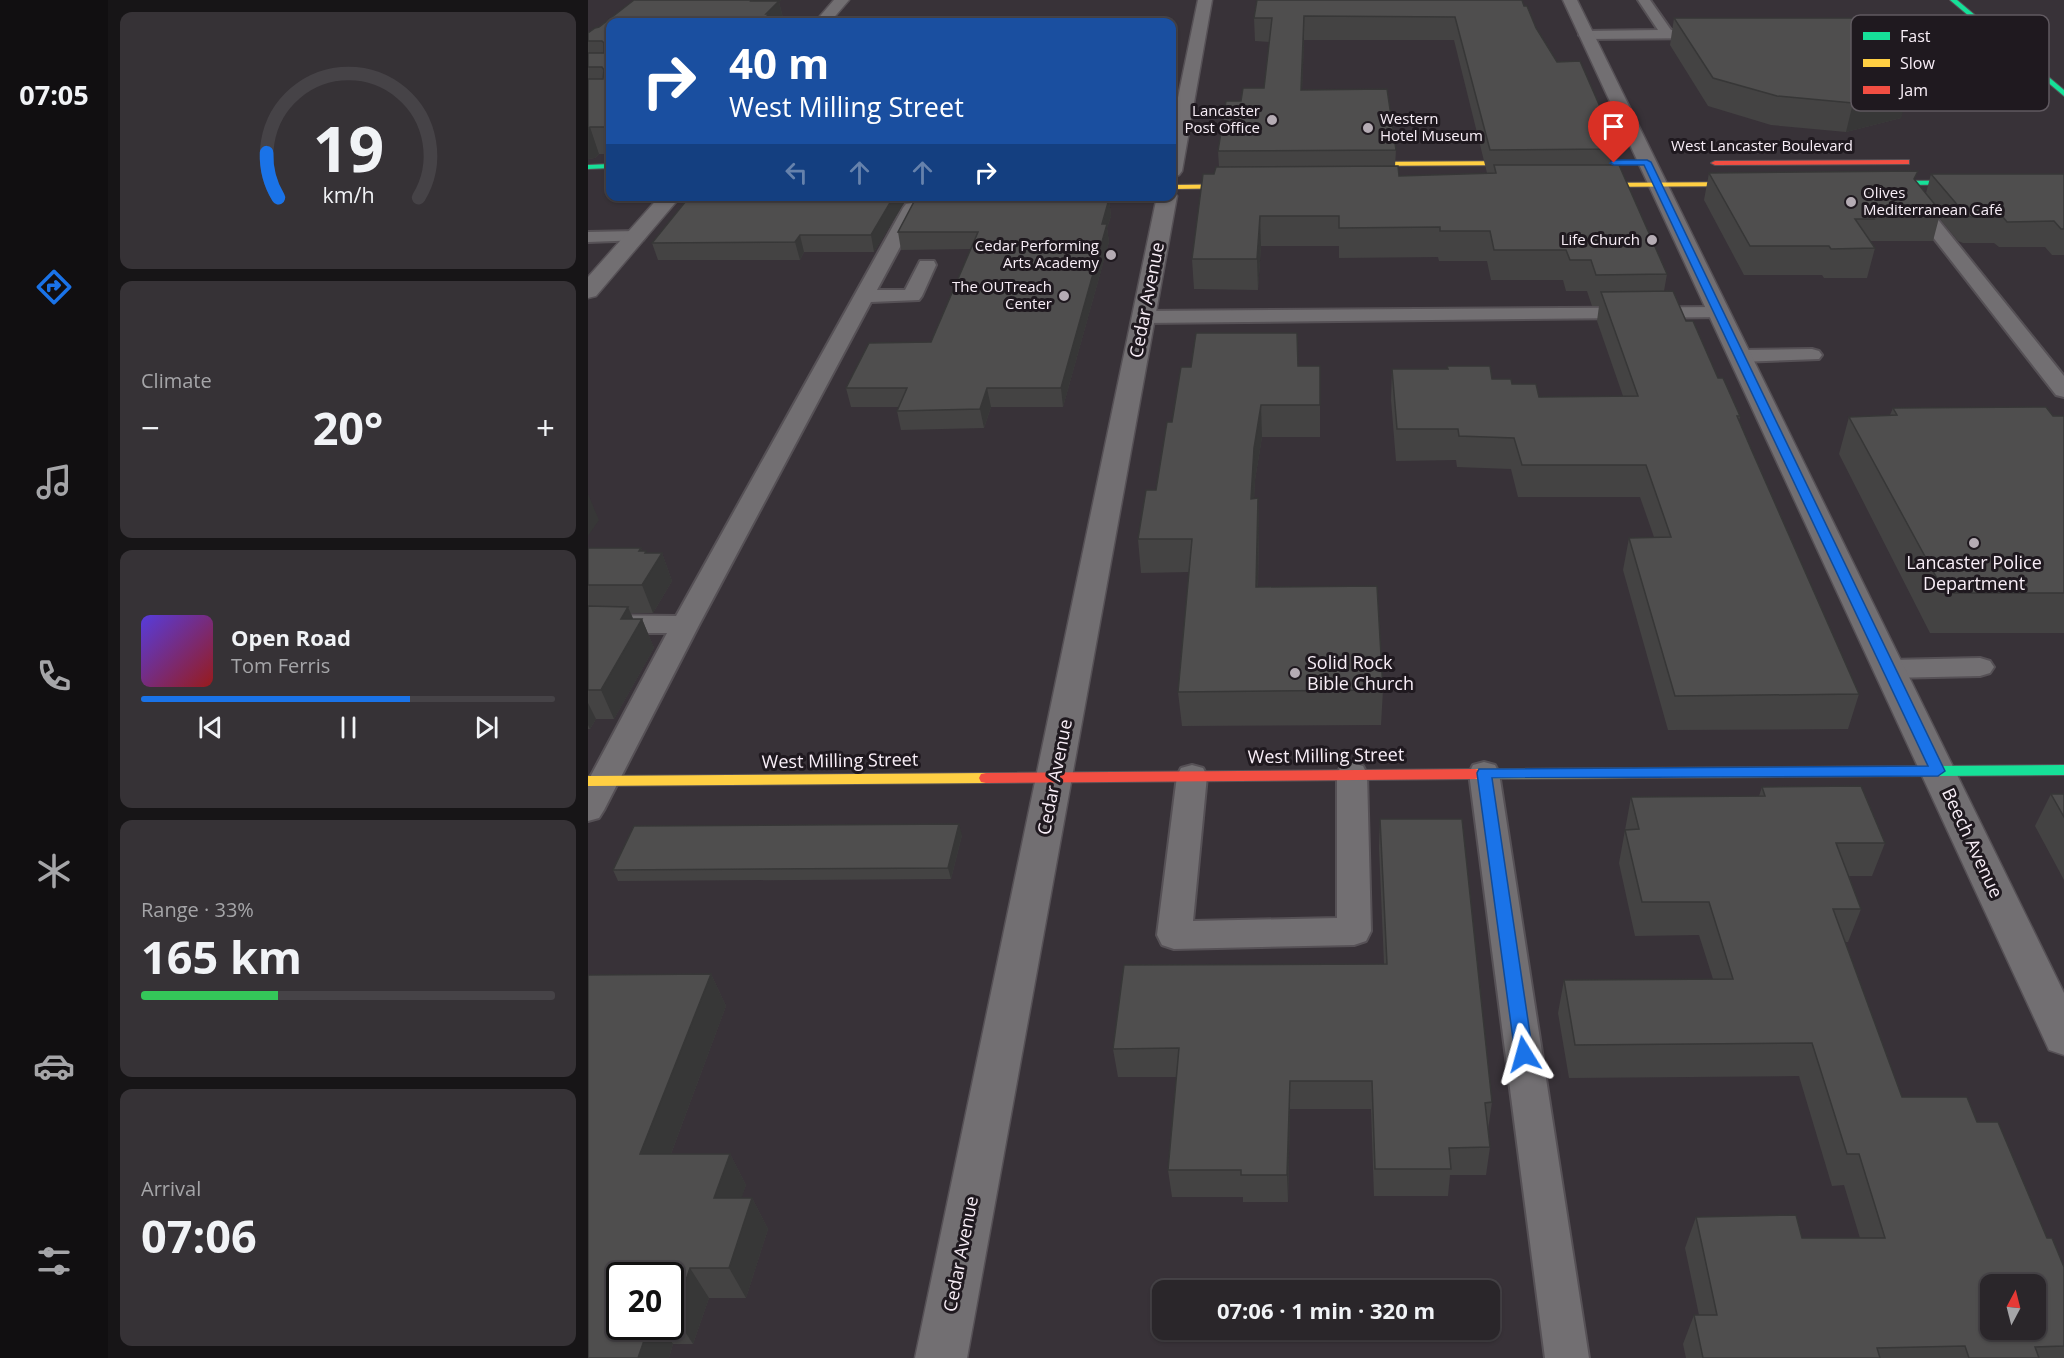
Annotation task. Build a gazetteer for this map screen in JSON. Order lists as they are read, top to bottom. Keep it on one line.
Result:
{"streets":{"street":["West Lancaster Boulevard","Cedar Avenue","West Milling Street","Beech Avenue"]},"crossings":[["Cedar Avenue","West Milling Street"],["West Milling Street","Beech Avenue"]],"places":["Lancaster Post Office","Western Hotel Museum","Olives Mediterranean Café","Life Church","Cedar Performing Arts Academy","The OUTreach Center","Lancaster Police Department","Solid Rock Bible Church"],"legend":["Fast","Slow","Jam"],"north":"top","page":{"tabs":"07:05","turn":["40 m","West Milling Street"],"tile":["Climate",["Range · 33%","165 km"],["Arrival","07:06"]],"heat":["−","20°","+"],"song":["Open Road","Tom Ferris"],"limit":"20","trip":"07:06 · 1 min · 320 m","gauge":["19","km/h"]}}
